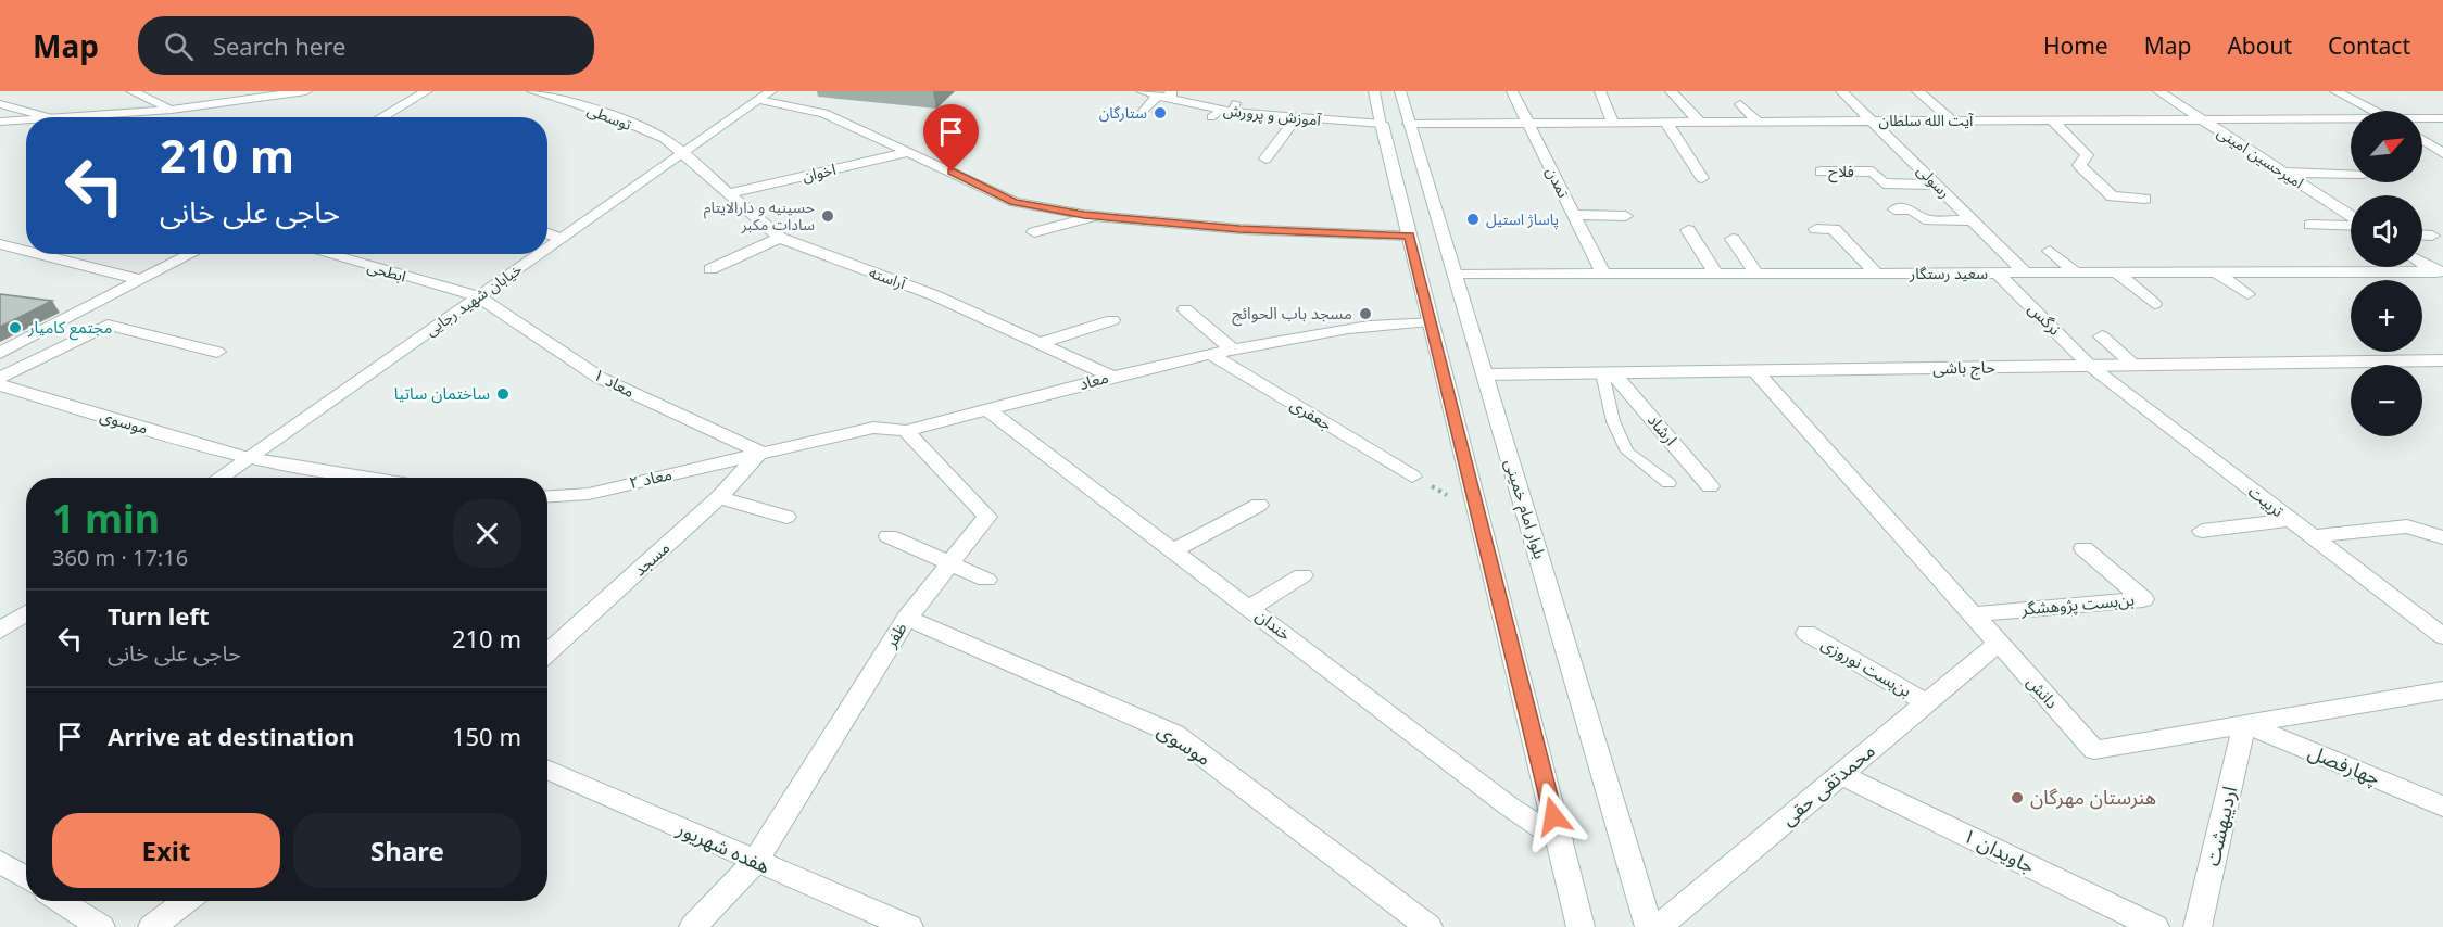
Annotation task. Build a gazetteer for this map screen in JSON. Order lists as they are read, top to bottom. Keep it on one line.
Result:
{"streets":{"street":["آموزش و پرورش","توسطی","آیت الله سلطان","امیرحسین امینی","فلاح","اخوان","رسولی","تمدن","ابطحی","سعید رستگار","آراسته","خیابان شهید رجایی","نرگس","حاج باشی","معاد","معاد ۱","جعفری","موسوی","ارشاد","معاد ۲","تربیت","بلوار امام خمینی","مسجد","بن‌بست پژوهشگر","خندان","ظفر","بن‌بست نوروزی","دانش","چهارفصل","محمدتقی حقی","اردیبهشت","هفده شهریور","جاویدان ۱"]},"crossings":[["توسطی","آراسته"],["توسطی","خیابان شهید رجایی"],["آیت الله سلطان","امیرحسین امینی"],["آیت الله سلطان","رسولی"],["آیت الله سلطان","تمدن"],["آیت الله سلطان","بلوار امام خمینی"],["فلاح","رسولی"],["اخوان","آراسته"],["رسولی","سعید رستگار"],["تمدن","سعید رستگار"],["ابطحی","خیابان شهید رجایی"],["ابطحی","معاد ۱"],["سعید رستگار","نرگس"],["سعید رستگار","بلوار امام خمینی"],["آراسته","خیابان شهید رجایی"],["آراسته","معاد"],["خیابان شهید رجایی","معاد ۱"],["خیابان شهید رجایی","موسوی"],["نرگس","حاج باشی"],["نرگس","تربیت"],["حاج باشی","ارشاد"],["حاج باشی","تربیت"],["حاج باشی","بلوار امام خمینی"],["حاج باشی","دانش"],["معاد","معاد ۱"],["معاد","جعفری"],["معاد","معاد ۲"],["معاد","مسجد"],["معاد","خندان"],["معاد","ظفر"],["معاد ۱","معاد ۲"],["معاد ۱","مسجد"],["موسوی","ظفر"],["معاد ۲","مسجد"],["بن‌بست پژوهشگر","دانش"],["ظفر","هفده شهریور"],["بن‌بست نوروزی","محمدتقی حقی"],["دانش","چهارفصل"],["دانش","محمدتقی حقی"],["دانش","اردیبهشت"],["چهارفصل","اردیبهشت"],["محمدتقی حقی","جاویدان ۱"]],"places":["ستارگان","حسینیه و دارالایتام سادات مکبر","پاساژ استیل","مسجد باب الحوائج","مجتمع کامیار","ساختمان ساتیا","هنرستان مهرگان"],"north":"top right","page":{"header":"Map","search":"Search here","nav":["Home","Map","About","Contact"],"map_buttons":["+","−"],"turn":["210 m","حاجی علی خانی"],"heading":["1 min","360 m · 17:16"],"list":[{"name":"Turn left","note":"حاجی علی خانی","value":"210 m"},{"name":"Arrive at destination","value":"150 m"}],"buttons":["Exit","Share"]}}
